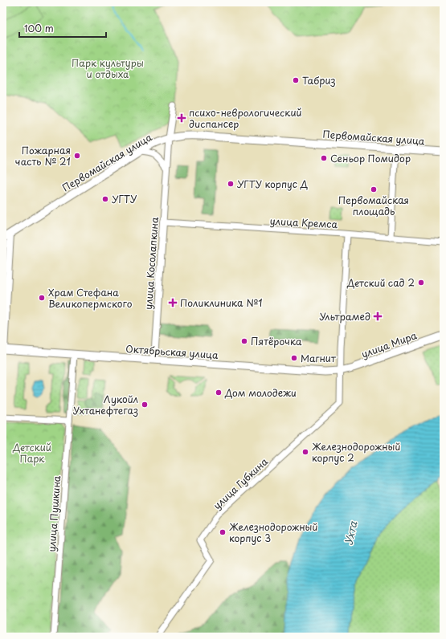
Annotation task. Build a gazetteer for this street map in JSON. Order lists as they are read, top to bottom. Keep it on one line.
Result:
{"streets":{"main road":["Первомайская улица","улица Мира","Октябрьская улица"],"street":["улица Кремса","улица Косолапкина","улица Губкина","улица Пушкина"]},"crossings":[["Первомайская улица","улица Косолапкина"],["улица Кремса","улица Косолапкина"],["улица Косолапкина","Октябрьская улица"],["улица Мира","Октябрьская улица"],["улица Мира","улица Губкина"],["Октябрьская улица","улица Губкина"],["Октябрьская улица","улица Пушкина"]],"water":["Ухта"],"parks":["Парк культуры и отдыха","Детский Парк"],"places":{"other":["Табриз","Пожарная часть № 21","Сеньор Помидор","УГТУ корпус Д","Первомайская площадь","УГТУ","Детский сад 2","Храм Стефана Великопермского","Пятёрочка","Магнит","Дом молодежи","Лукойл Ухтанефтегаз","Железнодорожный корпус 2","Железнодорожный корпус 3"],"health":["психо-неврологический диспансер","Поликлиника №1","Ультрамед"]},"scale_bar":"100 m"}
